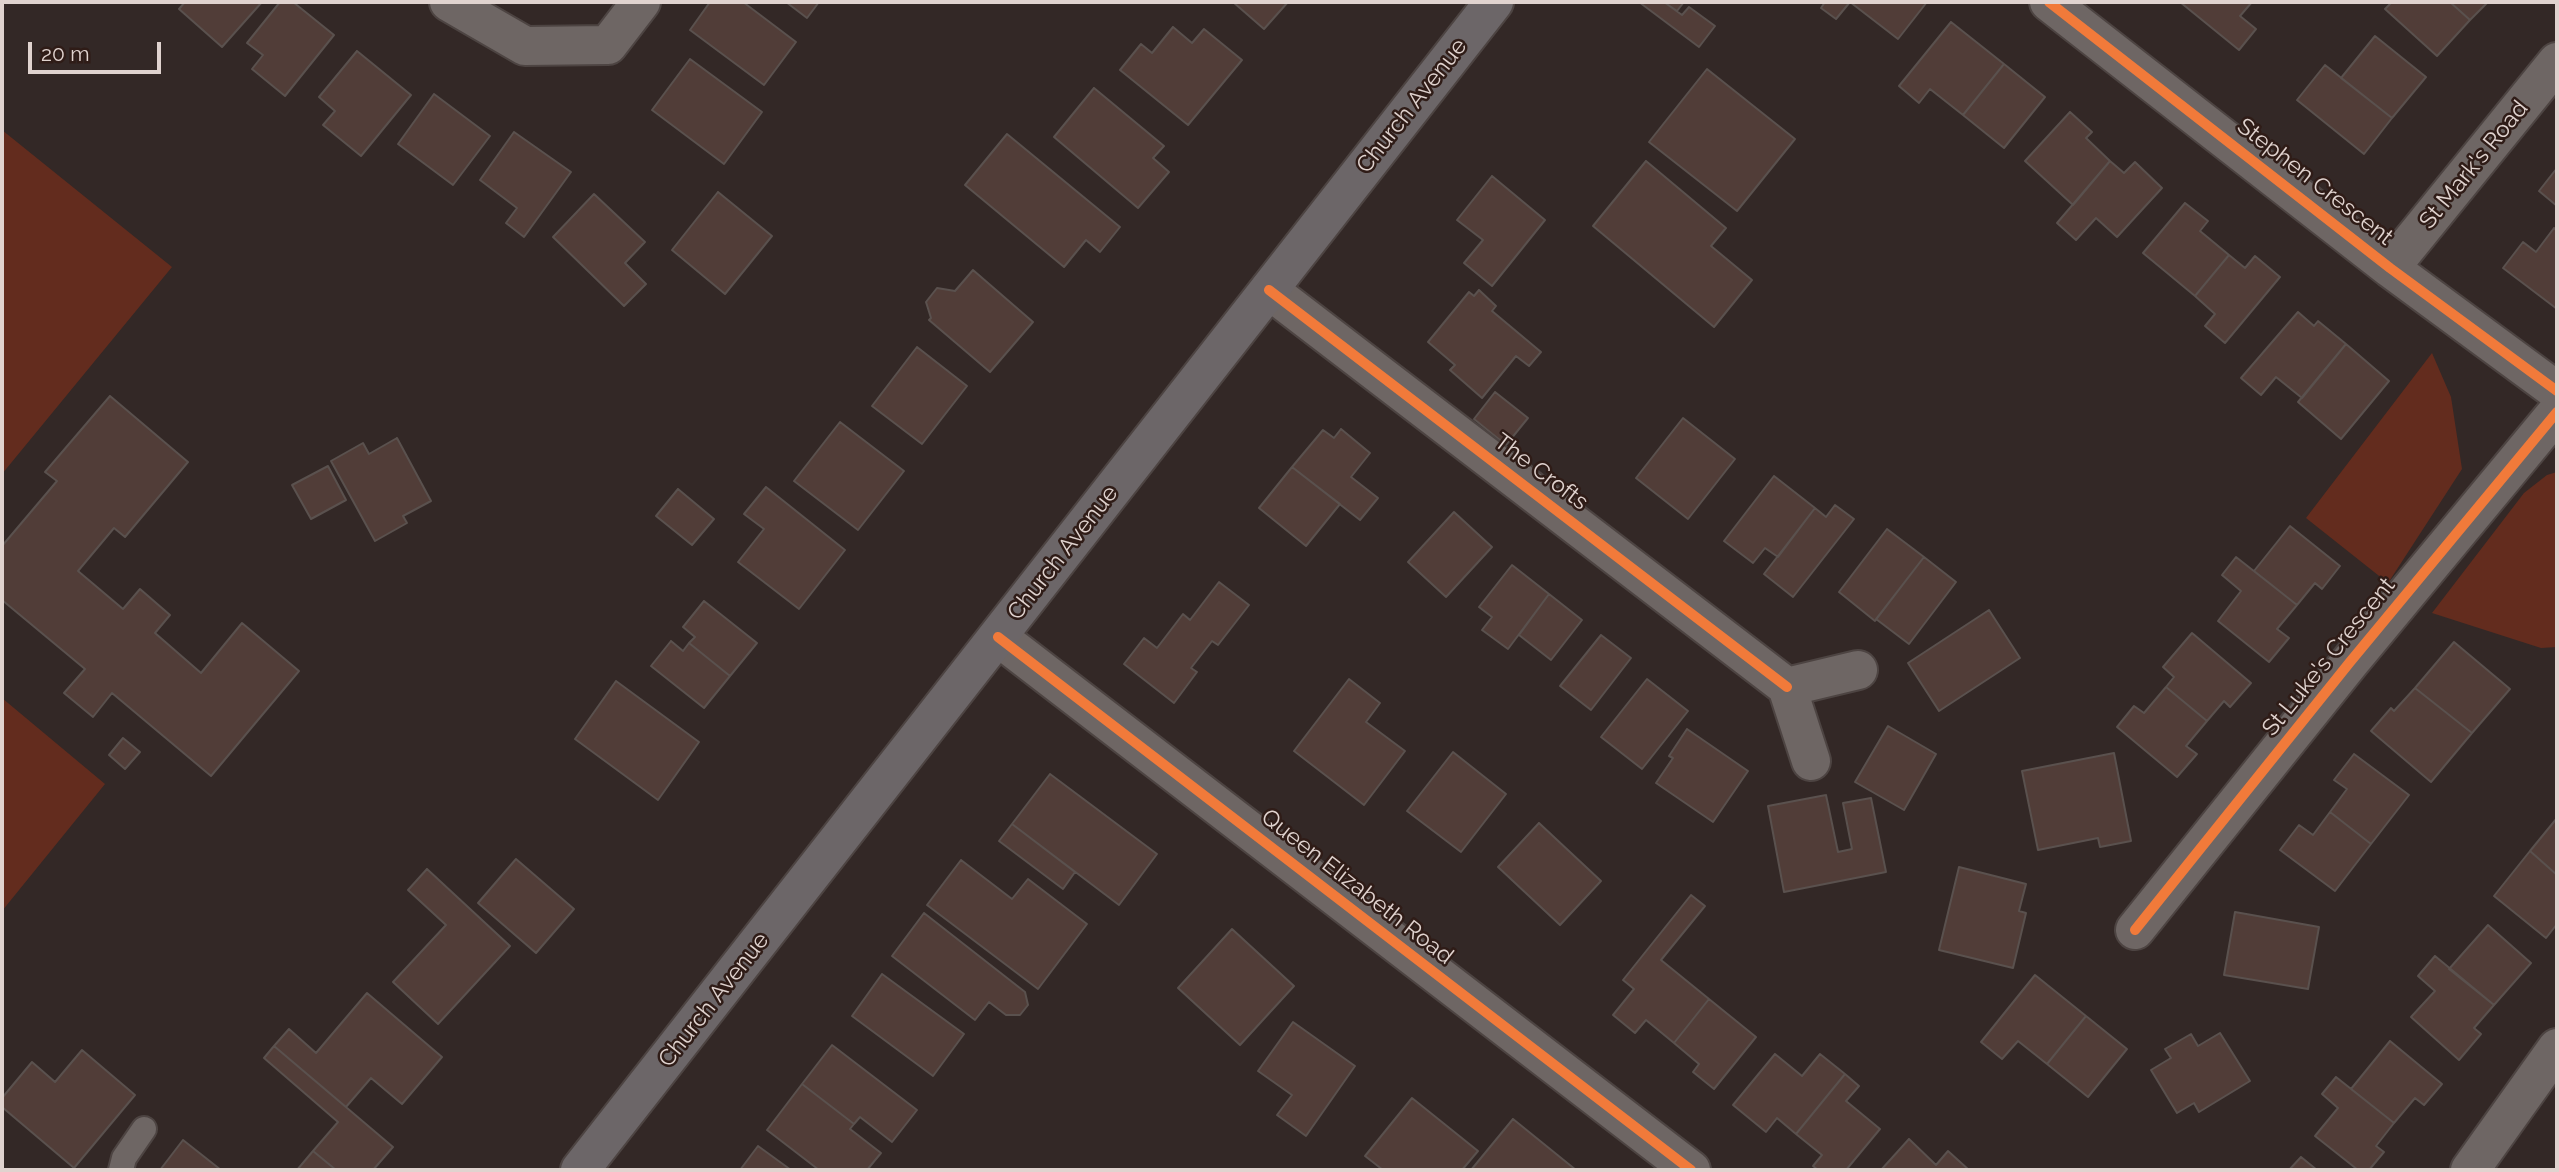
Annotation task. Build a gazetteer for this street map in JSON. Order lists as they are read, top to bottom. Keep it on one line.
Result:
{"streets":{"main road":["Church Avenue"],"street":["St Mark's Road","Stephen Crescent","The Crofts","St Luke's Crescent","Queen Elizabeth Road"]},"crossings":[["Church Avenue","The Crofts"],["Church Avenue","Queen Elizabeth Road"],["St Mark's Road","Stephen Crescent"]],"scale_bar":"20 m"}
